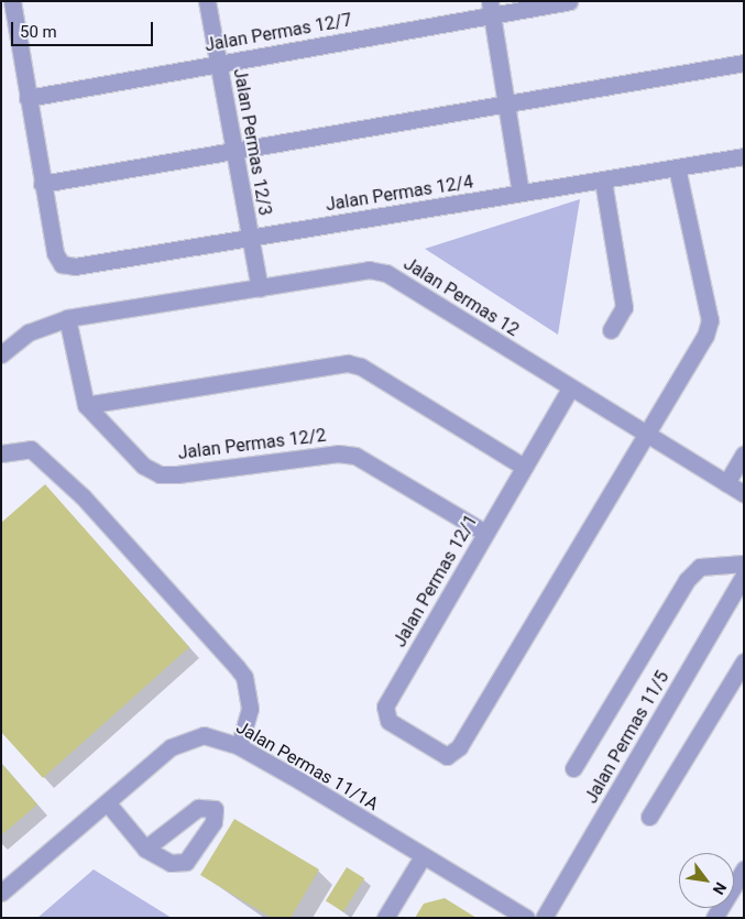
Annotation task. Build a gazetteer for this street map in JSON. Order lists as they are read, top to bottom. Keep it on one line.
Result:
{"streets":{"street":["Jalan Permas 12/7","Jalan Permas 12/3","Jalan Permas 12/4","Jalan Permas 12","Jalan Permas 12/2","Jalan Permas 12/1","Jalan Permas 11/5","Jalan Permas 11/1A"]},"crossings":[["Jalan Permas 12/7","Jalan Permas 12/3"],["Jalan Permas 12/3","Jalan Permas 12/4"],["Jalan Permas 12/3","Jalan Permas 12"],["Jalan Permas 12","Jalan Permas 12/1"],["Jalan Permas 12/2","Jalan Permas 12/1"]],"scale_bar":"50 m","north":"bottom right"}
